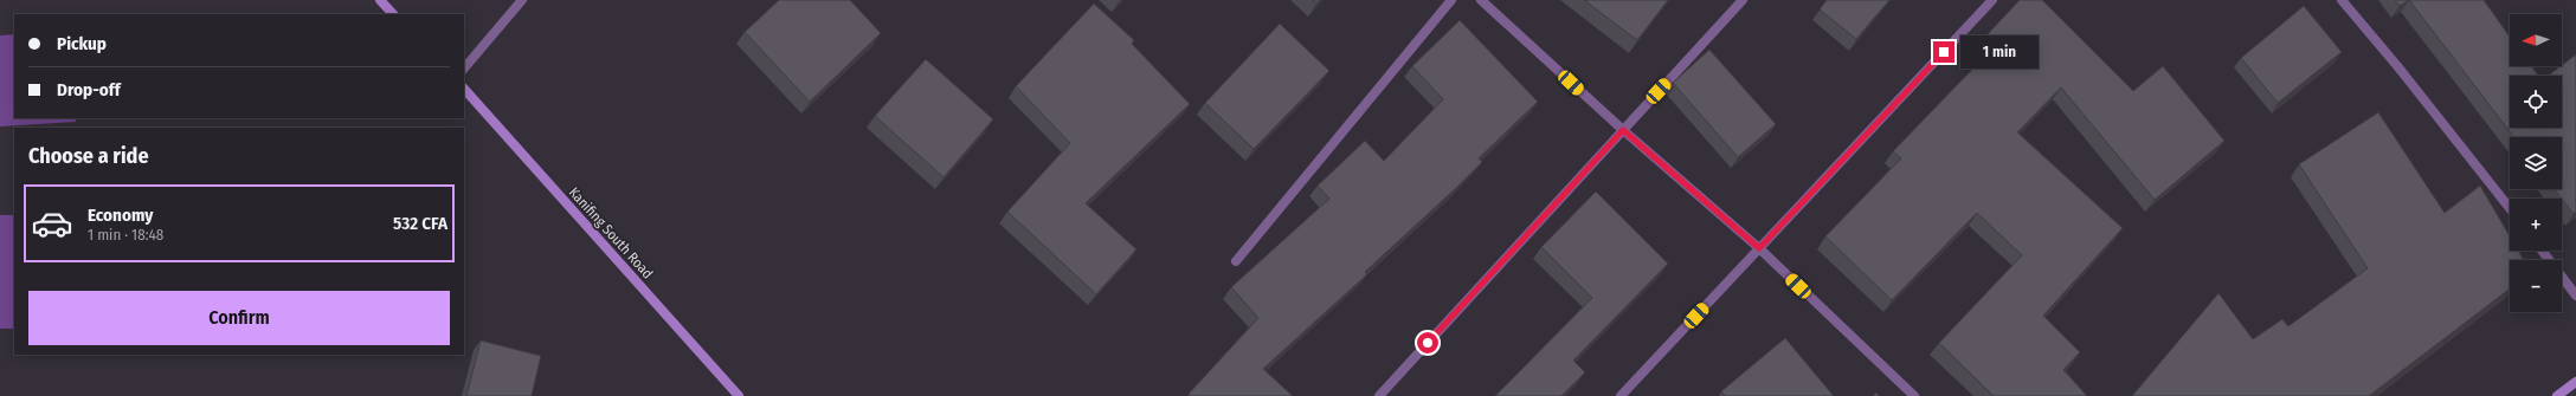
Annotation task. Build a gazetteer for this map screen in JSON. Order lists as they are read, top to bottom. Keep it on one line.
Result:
{"streets":{"street":["Kanifing South Road"]},"north":"left","page":{"map_buttons":["+","−"],"banner":["Pickup","Drop-off"],"bubble":"1 min","heading":"Choose a ride","list":[{"name":"Economy","note":"1 min · 18:48","value":"532 CFA"}],"buttons":"Confirm"}}
